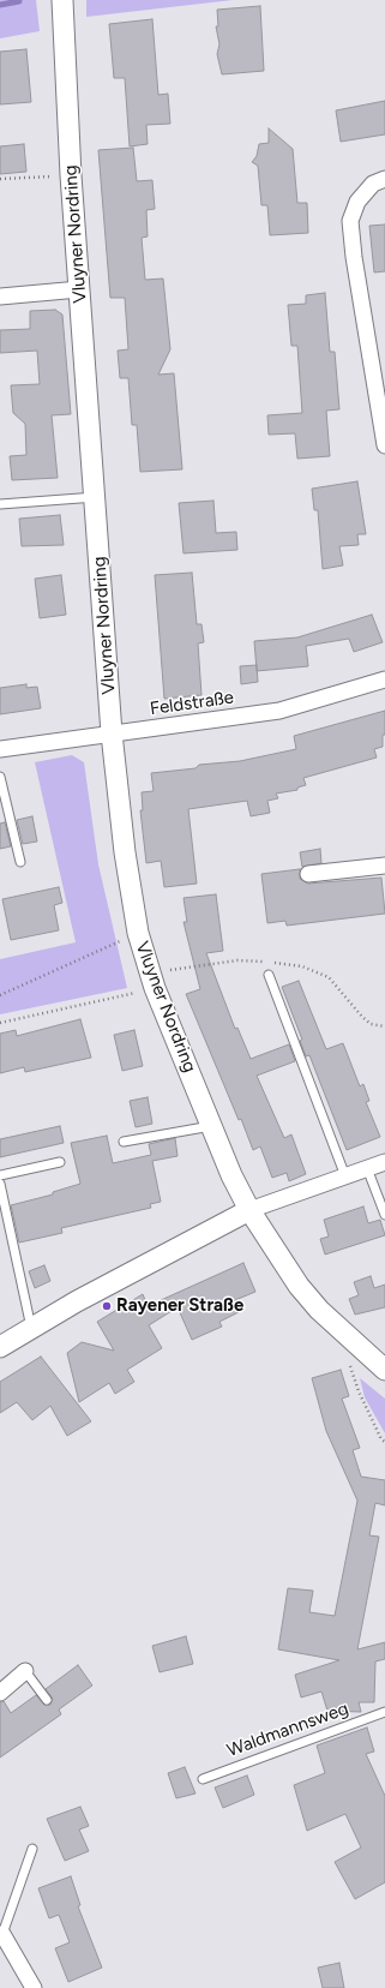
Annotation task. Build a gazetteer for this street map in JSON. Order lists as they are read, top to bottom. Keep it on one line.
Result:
{"streets":{"street":["Vluyner Nordring","Feldstraße"],"lane":["Waldmannsweg"]},"crossings":[["Vluyner Nordring","Feldstraße"]],"places":["Rayener Straße"]}
